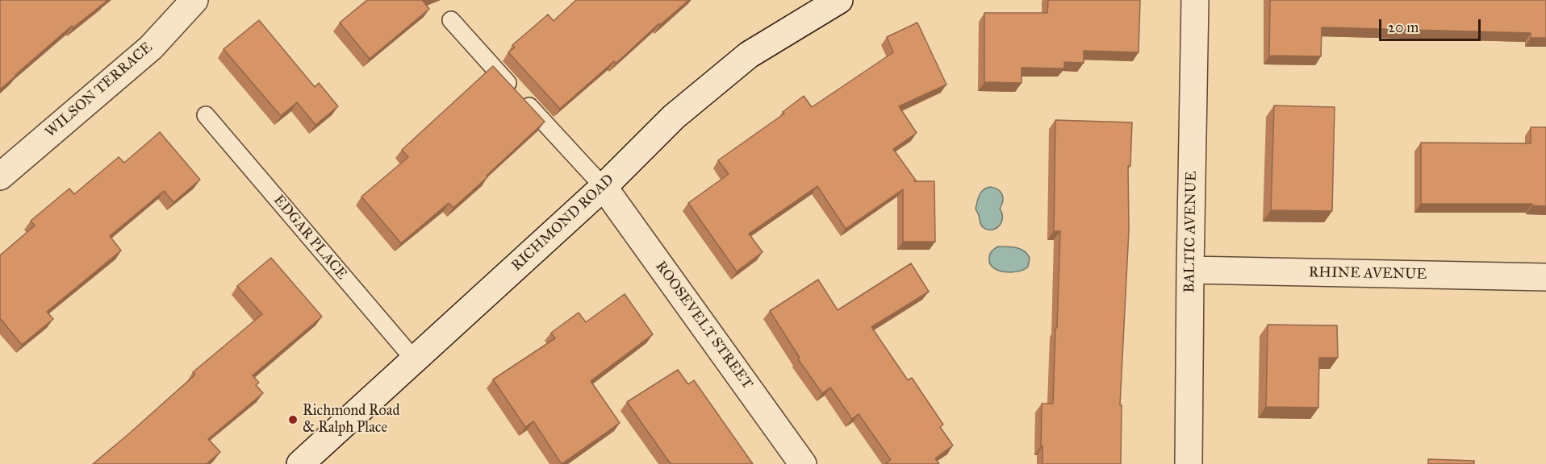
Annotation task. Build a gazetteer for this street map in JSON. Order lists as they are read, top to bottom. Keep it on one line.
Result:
{"streets":{"street":["WILSON TERRACE","RICHMOND ROAD","BALTIC AVENUE","RHINE AVENUE","ROOSEVELT STREET"],"lane":["EDGAR PLACE"]},"crossings":[["RICHMOND ROAD","EDGAR PLACE"],["RICHMOND ROAD","ROOSEVELT STREET"],["BALTIC AVENUE","RHINE AVENUE"]],"places":["Richmond Road & Ralph Place"],"scale_bar":"20 m"}
